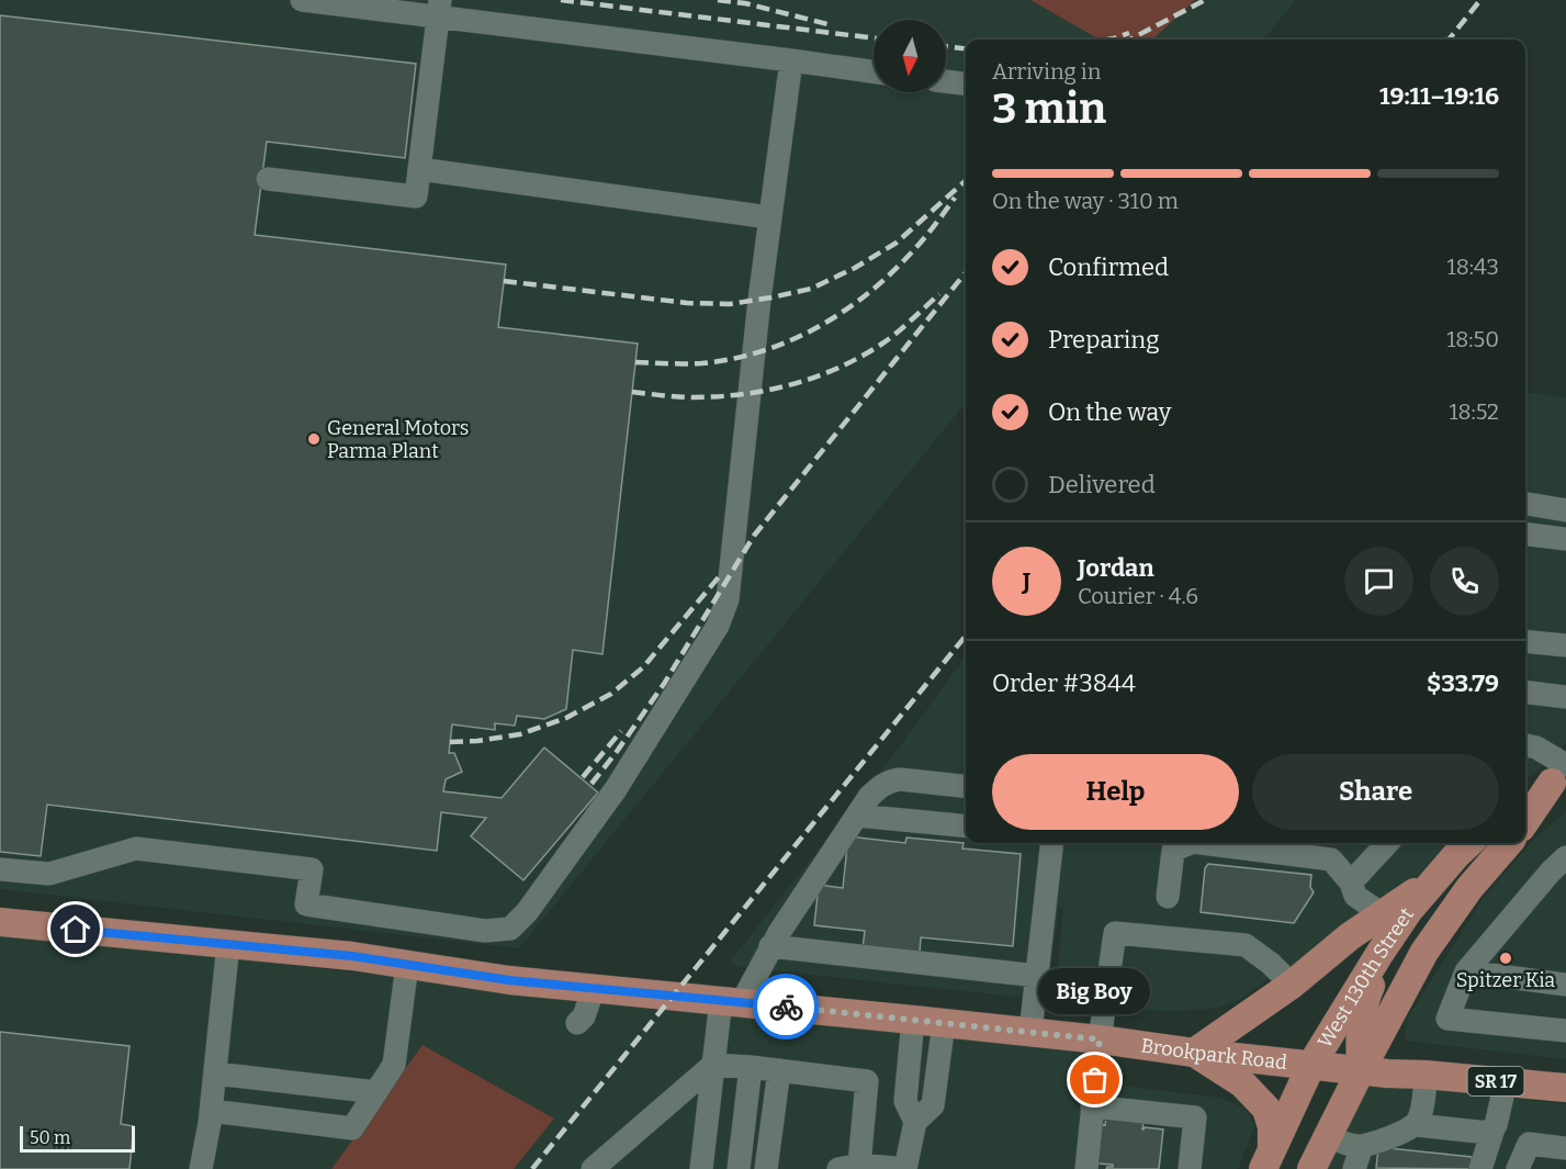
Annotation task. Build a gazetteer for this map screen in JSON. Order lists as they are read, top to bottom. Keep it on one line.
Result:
{"streets":{"main road":["West 130th Street","Brookpark Road","SR 17"]},"crossings":[["West 130th Street","Brookpark Road"]],"places":["General Motors Parma Plant","Spitzer Kia","Big Boy"],"scale_bar":"50 m","north":"bottom","page":{"heading":["3 min","Arriving in","19:11–19:16"],"panel":["Jordan","Courier · 4.6","Order #3844","$33.79"],"bar":"On the way · 310 m","list":[["Confirmed","18:43"],["Preparing","18:50"],["On the way","18:52"],"Delivered"],"round":"J","buttons":["Help","Share"],"bubble":"Big Boy","scale":"50 m"}}
